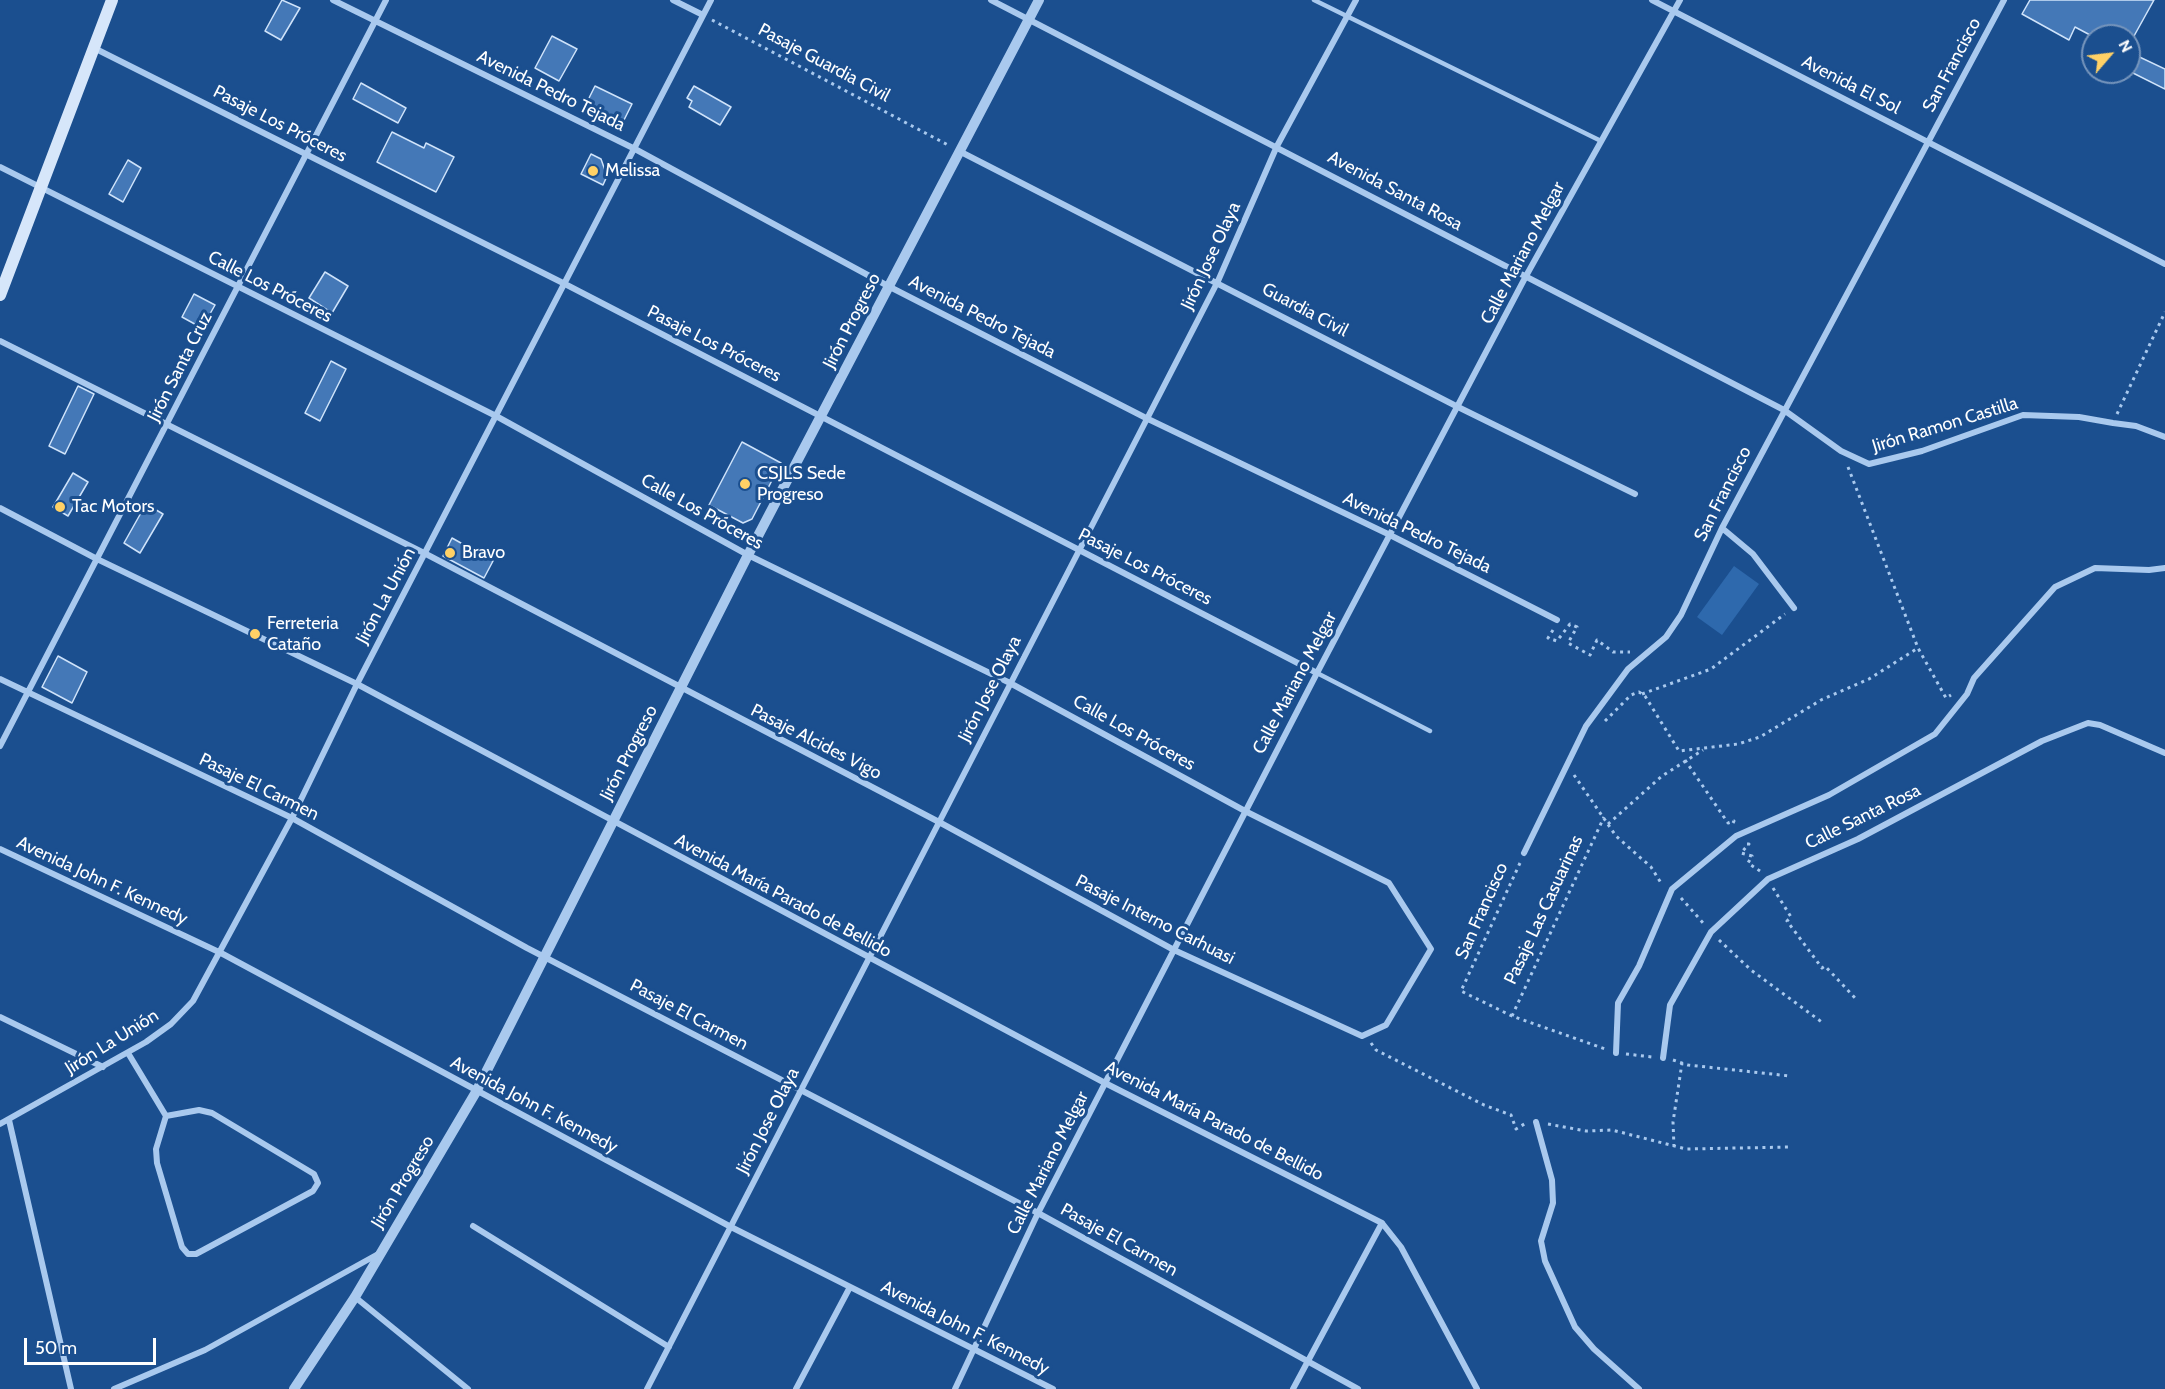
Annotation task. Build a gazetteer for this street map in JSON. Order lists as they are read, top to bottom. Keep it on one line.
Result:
{"streets":{"street":["San Francisco","Avenida El Sol","Avenida Pedro Tejada","Pasaje Los Próceres","Avenida Santa Rosa","Calle Mariano Melgar","Jirón Jose Olaya","Calle Los Próceres","Guardia Civil","Jirón Progreso","Jirón Santa Cruz","Jirón Ramon Castilla","Jirón La Unión","Pasaje Alcides Vigo","Pasaje El Carmen","Calle Santa Rosa","Avenida John F. Kennedy","Avenida María Parado de Bellido","Pasaje Interno Carhuasi"],"path":["Pasaje Guardia Civil","Pasaje Las Casuarinas"]},"crossings":[["Pasaje Guardia Civil","Guardia Civil"],["Pasaje Guardia Civil","Jirón Progreso"],["Pasaje Guardia Civil","Jirón La Unión"],["San Francisco","Avenida El Sol"],["San Francisco","Avenida Santa Rosa"],["San Francisco","Jirón Ramon Castilla"],["San Francisco","Pasaje Las Casuarinas"],["Avenida El Sol","Calle Mariano Melgar"],["Avenida Pedro Tejada","Calle Mariano Melgar"],["Avenida Pedro Tejada","Jirón Jose Olaya"],["Avenida Pedro Tejada","Jirón Progreso"],["Avenida Pedro Tejada","Jirón Santa Cruz"],["Avenida Pedro Tejada","Jirón La Unión"],["Pasaje Los Próceres","Calle Mariano Melgar"],["Pasaje Los Próceres","Jirón Jose Olaya"],["Pasaje Los Próceres","Jirón Progreso"],["Pasaje Los Próceres","Jirón Santa Cruz"],["Pasaje Los Próceres","Jirón La Unión"],["Avenida Santa Rosa","Calle Mariano Melgar"],["Avenida Santa Rosa","Jirón Jose Olaya"],["Avenida Santa Rosa","Jirón Progreso"],["Avenida Santa Rosa","Jirón Ramon Castilla"],["Calle Mariano Melgar","Calle Los Próceres"],["Calle Mariano Melgar","Guardia Civil"],["Calle Mariano Melgar","Pasaje El Carmen"],["Calle Mariano Melgar","Avenida John F. Kennedy"],["Calle Mariano Melgar","Avenida María Parado de Bellido"],["Calle Mariano Melgar","Pasaje Interno Carhuasi"],["Jirón Jose Olaya","Calle Los Próceres"],["Jirón Jose Olaya","Guardia Civil"],["Jirón Jose Olaya","Pasaje Alcides Vigo"],["Jirón Jose Olaya","Pasaje El Carmen"],["Jirón Jose Olaya","Avenida John F. Kennedy"],["Jirón Jose Olaya","Avenida María Parado de Bellido"],["Jirón Jose Olaya","Pasaje Interno Carhuasi"],["Calle Los Próceres","Jirón Progreso"],["Calle Los Próceres","Jirón Santa Cruz"],["Calle Los Próceres","Jirón La Unión"],["Calle Los Próceres","Pasaje Interno Carhuasi"],["Guardia Civil","Jirón Progreso"],["Jirón Progreso","Pasaje Alcides Vigo"],["Jirón Progreso","Pasaje El Carmen"],["Jirón Progreso","Avenida John F. Kennedy"],["Jirón Progreso","Avenida María Parado de Bellido"],["Jirón Santa Cruz","Pasaje El Carmen"],["Jirón Santa Cruz","Avenida María Parado de Bellido"],["Jirón La Unión","Pasaje El Carmen"],["Jirón La Unión","Avenida John F. Kennedy"],["Jirón La Unión","Avenida María Parado de Bellido"],["Pasaje Alcides Vigo","Pasaje Interno Carhuasi"]],"places":["Melissa","CSJLS Sede Progreso","Tac Motors","Bravo","Ferreteria Cataño"],"scale_bar":"50 m","north":"top right"}
